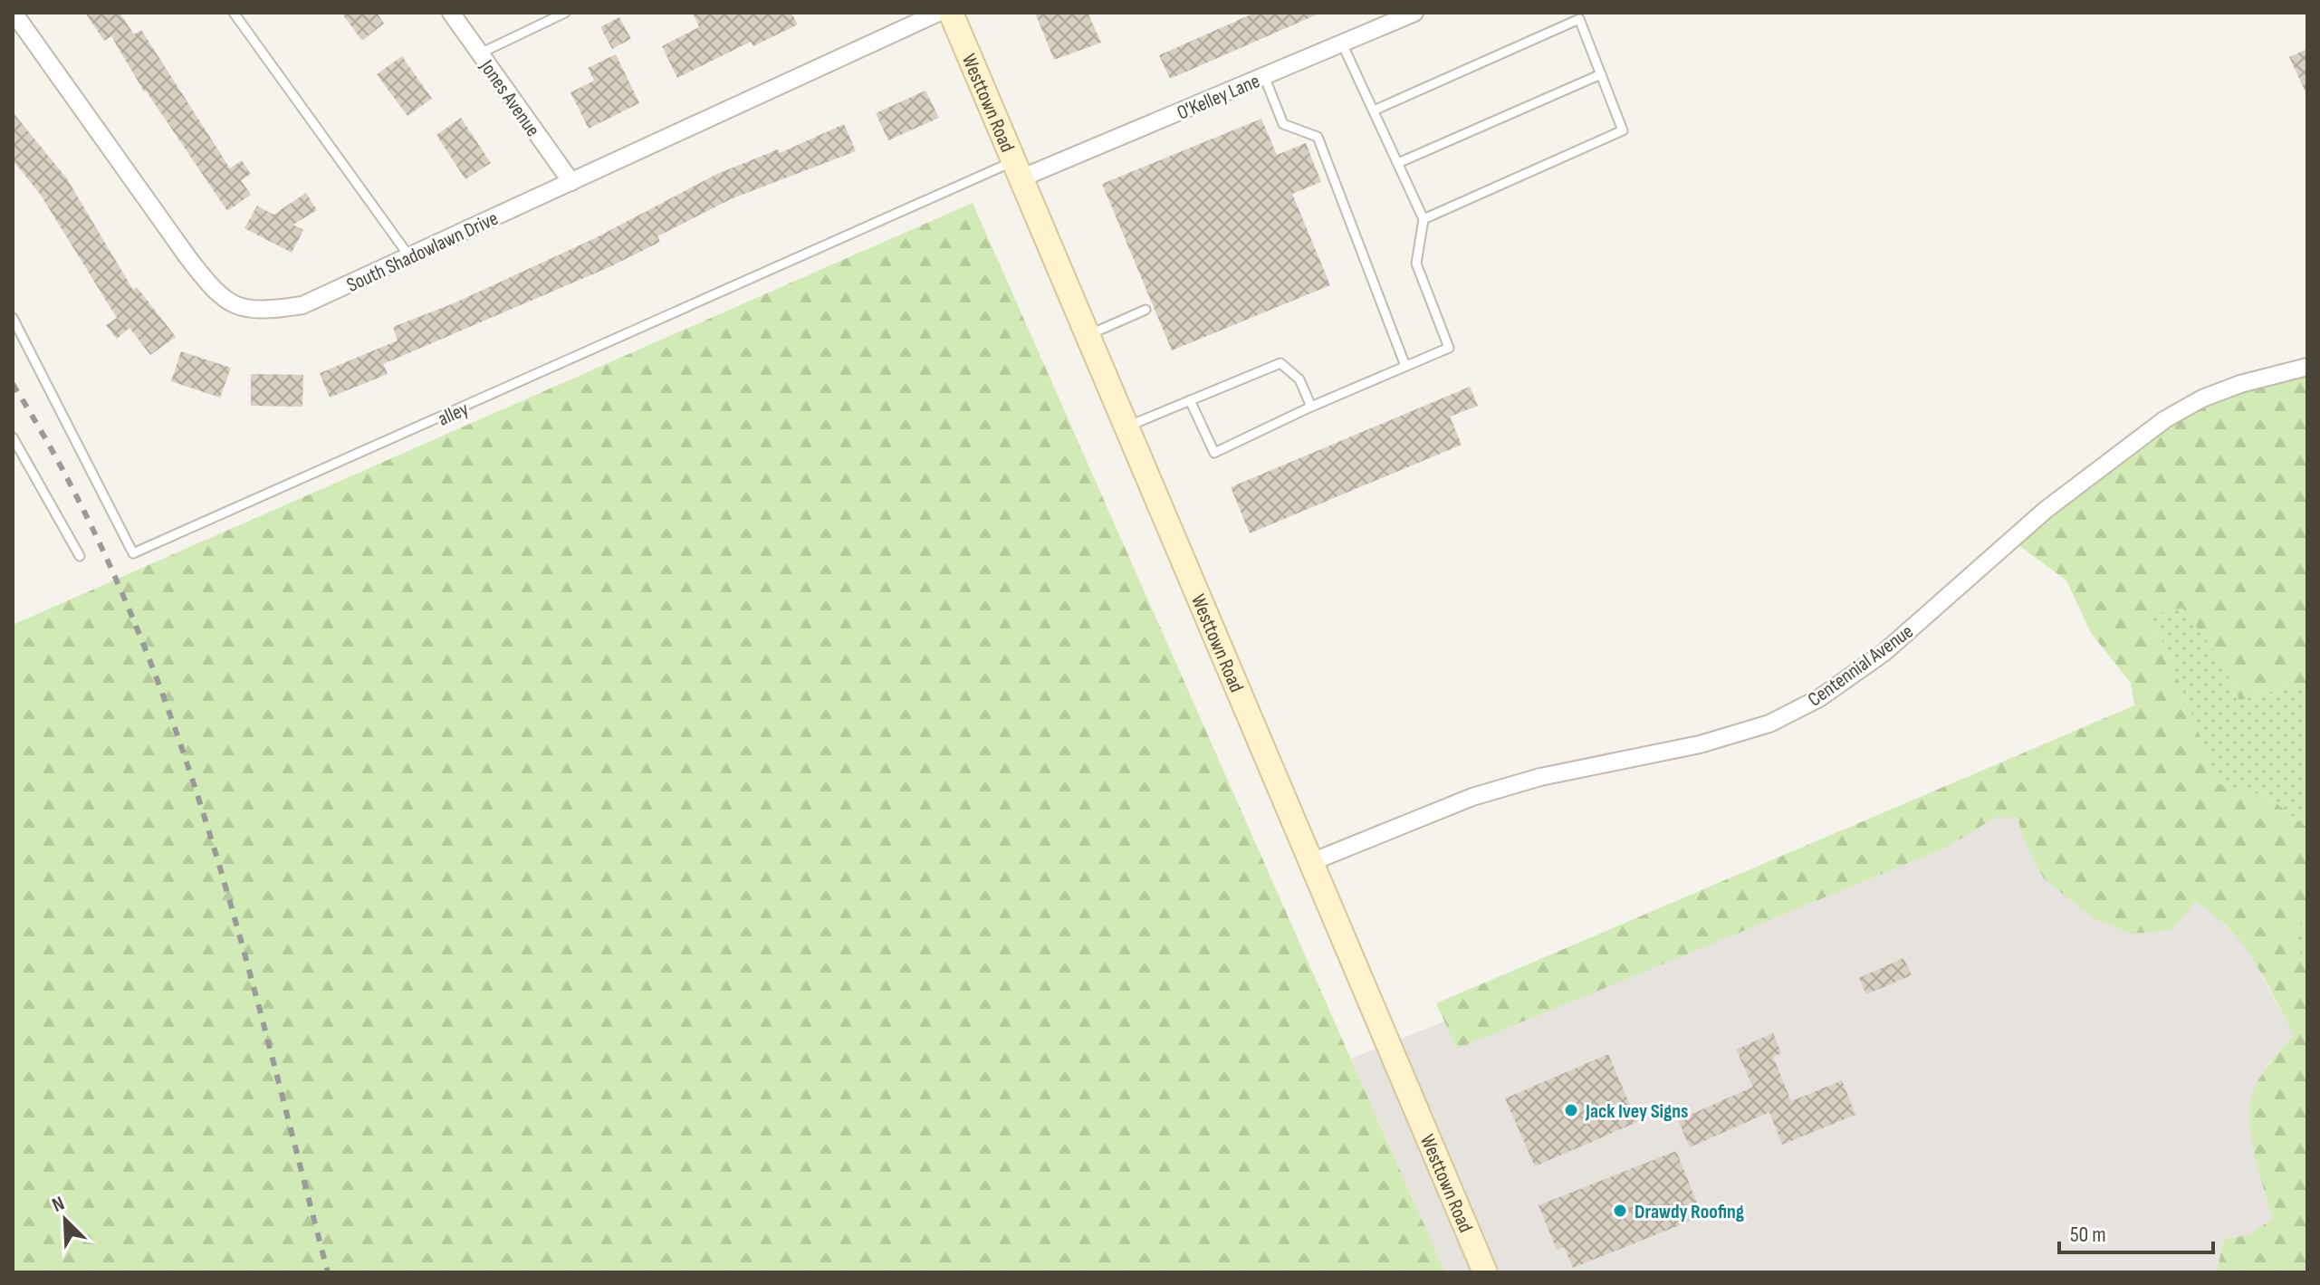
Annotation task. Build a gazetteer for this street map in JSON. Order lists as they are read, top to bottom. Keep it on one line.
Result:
{"streets":{"street":["O'Kelley Lane","Jones Avenue","Westtown Road","South Shadowlawn Drive","Centennial Avenue"],"lane":["alley"]},"crossings":[["O'Kelley Lane","Westtown Road"],["O'Kelley Lane","alley"],["Jones Avenue","South Shadowlawn Drive"],["Westtown Road","alley"],["Westtown Road","Centennial Avenue"]],"places":["Jack Ivey Signs","Drawdy Roofing"],"scale_bar":"50 m","north":"top left"}
